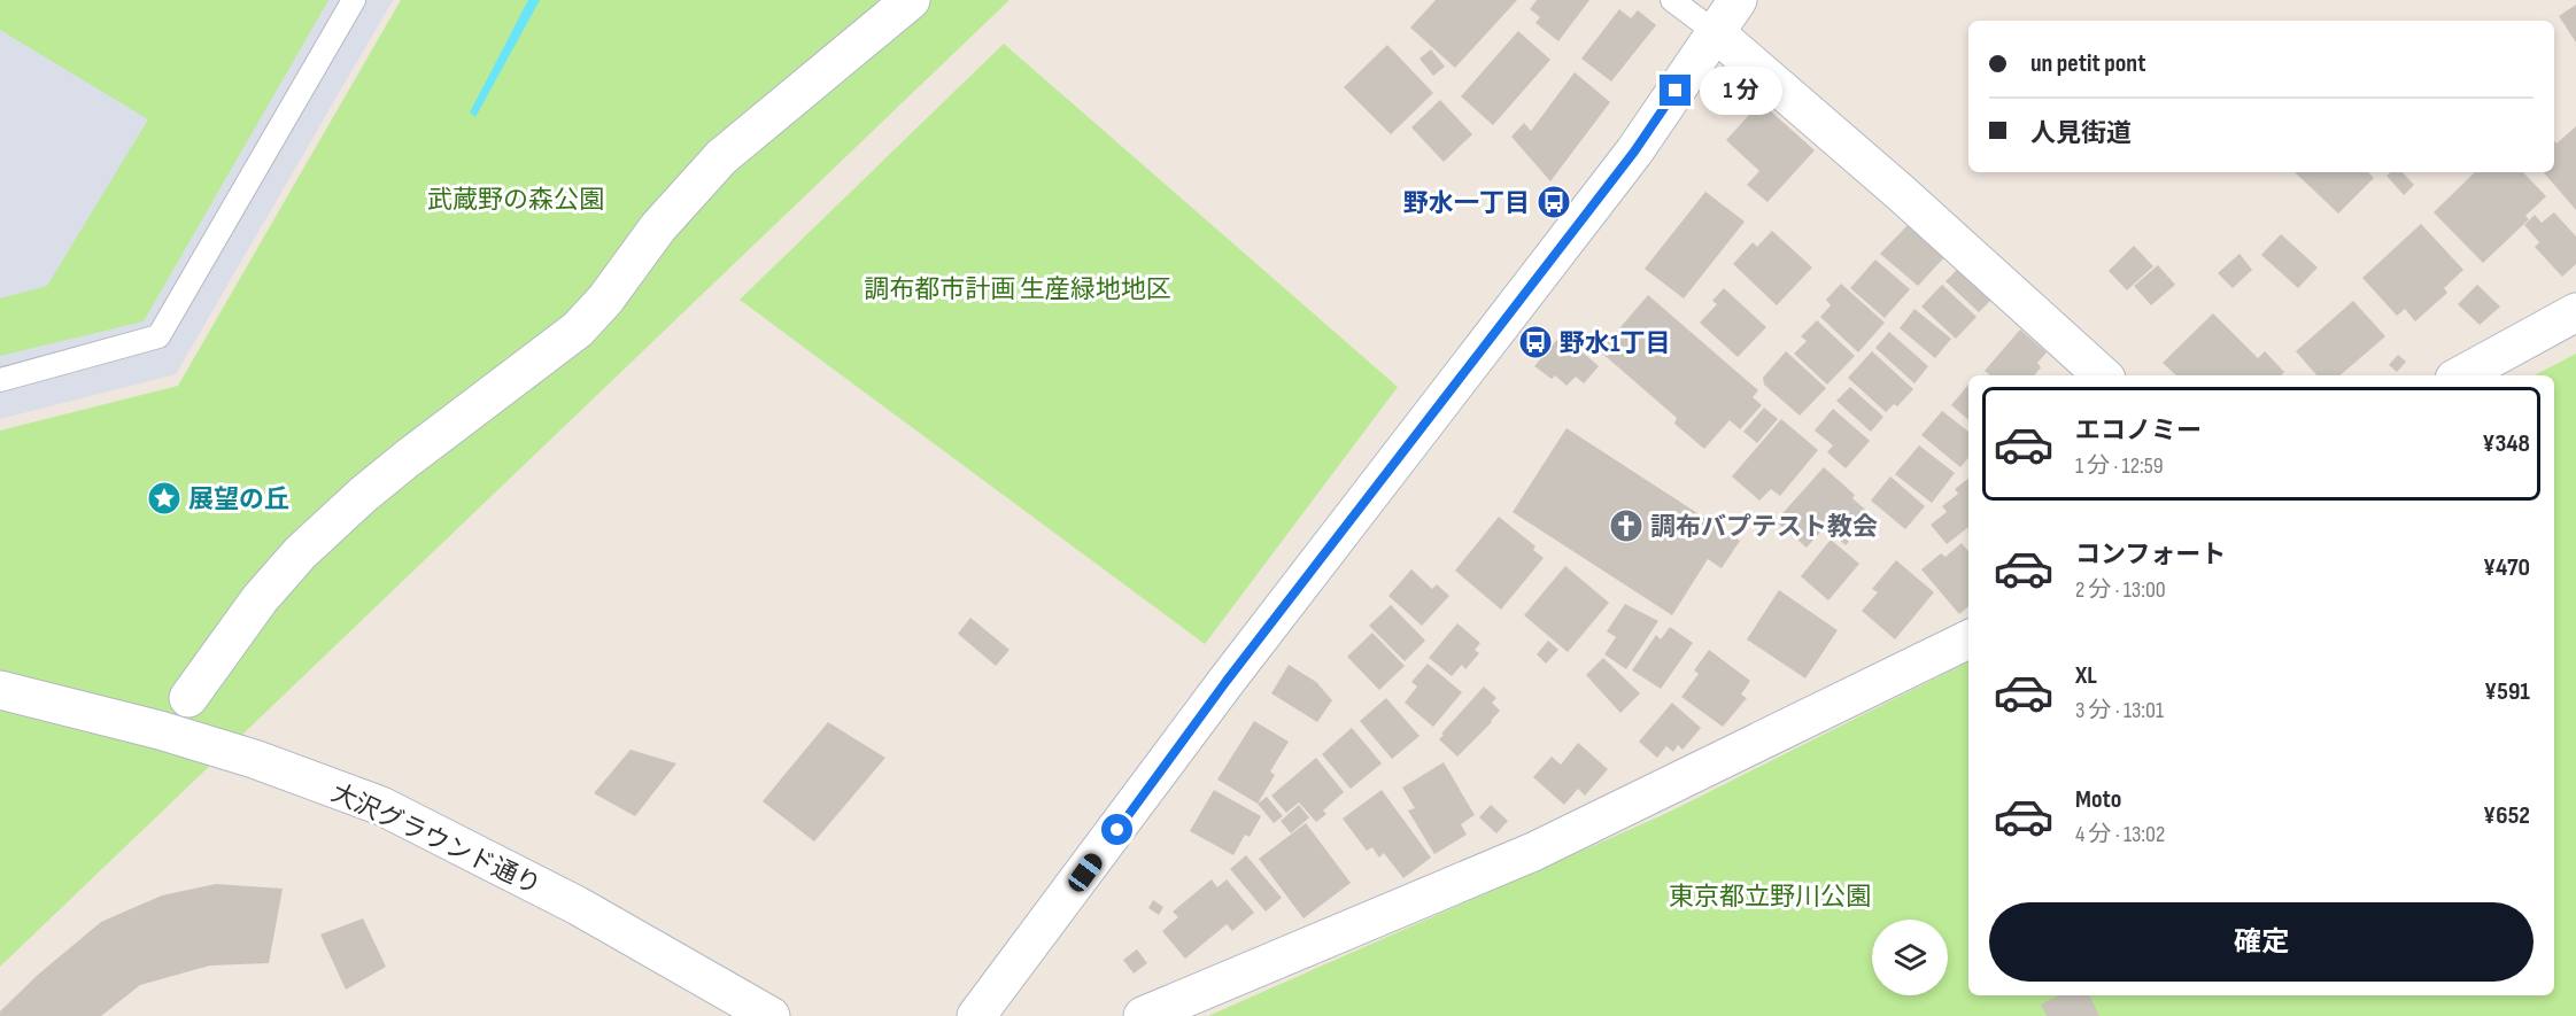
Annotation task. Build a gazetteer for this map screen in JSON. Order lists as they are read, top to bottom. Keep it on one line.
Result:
{"streets":{"street":["大沢グラウンド通り"]},"parks":["武蔵野の森公園","調布都市計画 生産緑地地区","東京都立野川公園"],"places":{"bus stop":["野水一丁目","野水1丁目"],"place":["展望の丘"],"church":["調布バプテスト教会"]},"page":{"banner":["un petit pont","人見街道"],"bubble":"1 分","list":[{"name":"エコノミー","note":"1 分 · 12:59","value":"¥348"},{"name":"コンフォート","note":"2 分 · 13:00","value":"¥470"},{"name":"XL","note":"3 分 · 13:01","value":"¥591"},{"name":"Moto","note":"4 分 · 13:02","value":"¥652"}],"buttons":"確定"}}
